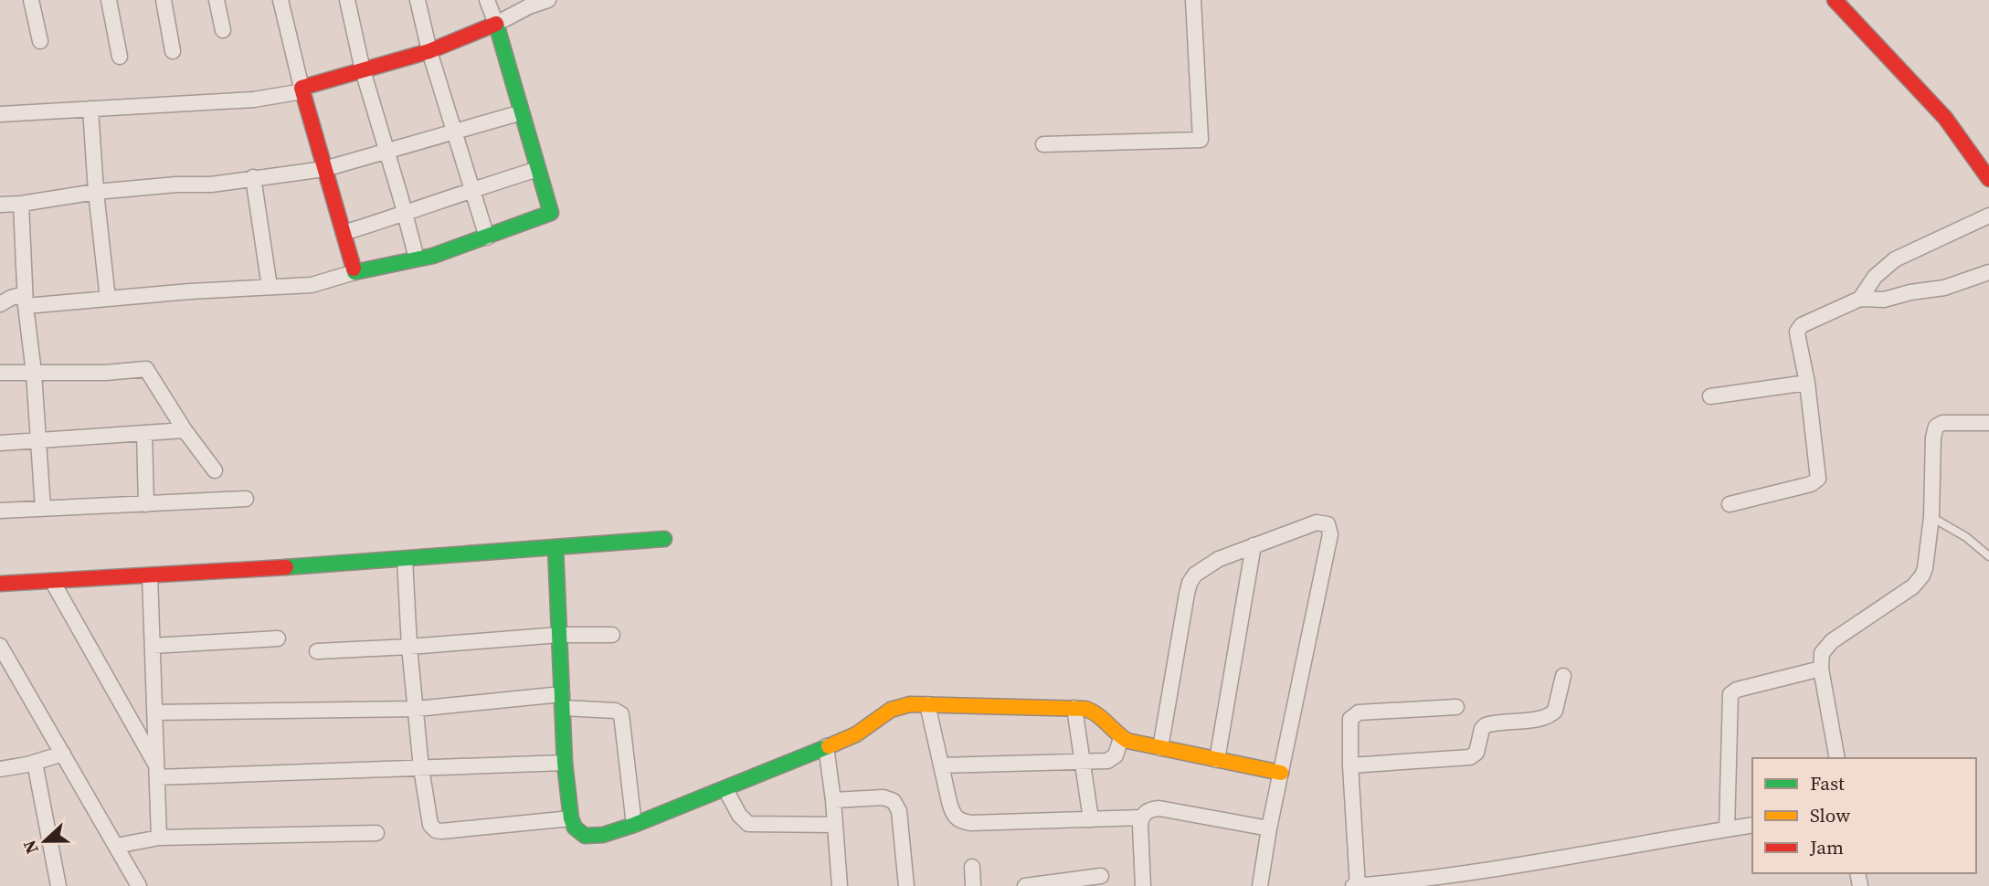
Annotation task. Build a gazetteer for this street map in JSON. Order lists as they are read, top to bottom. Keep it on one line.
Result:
{"legend":["Fast","Slow","Jam"],"north":"left"}
